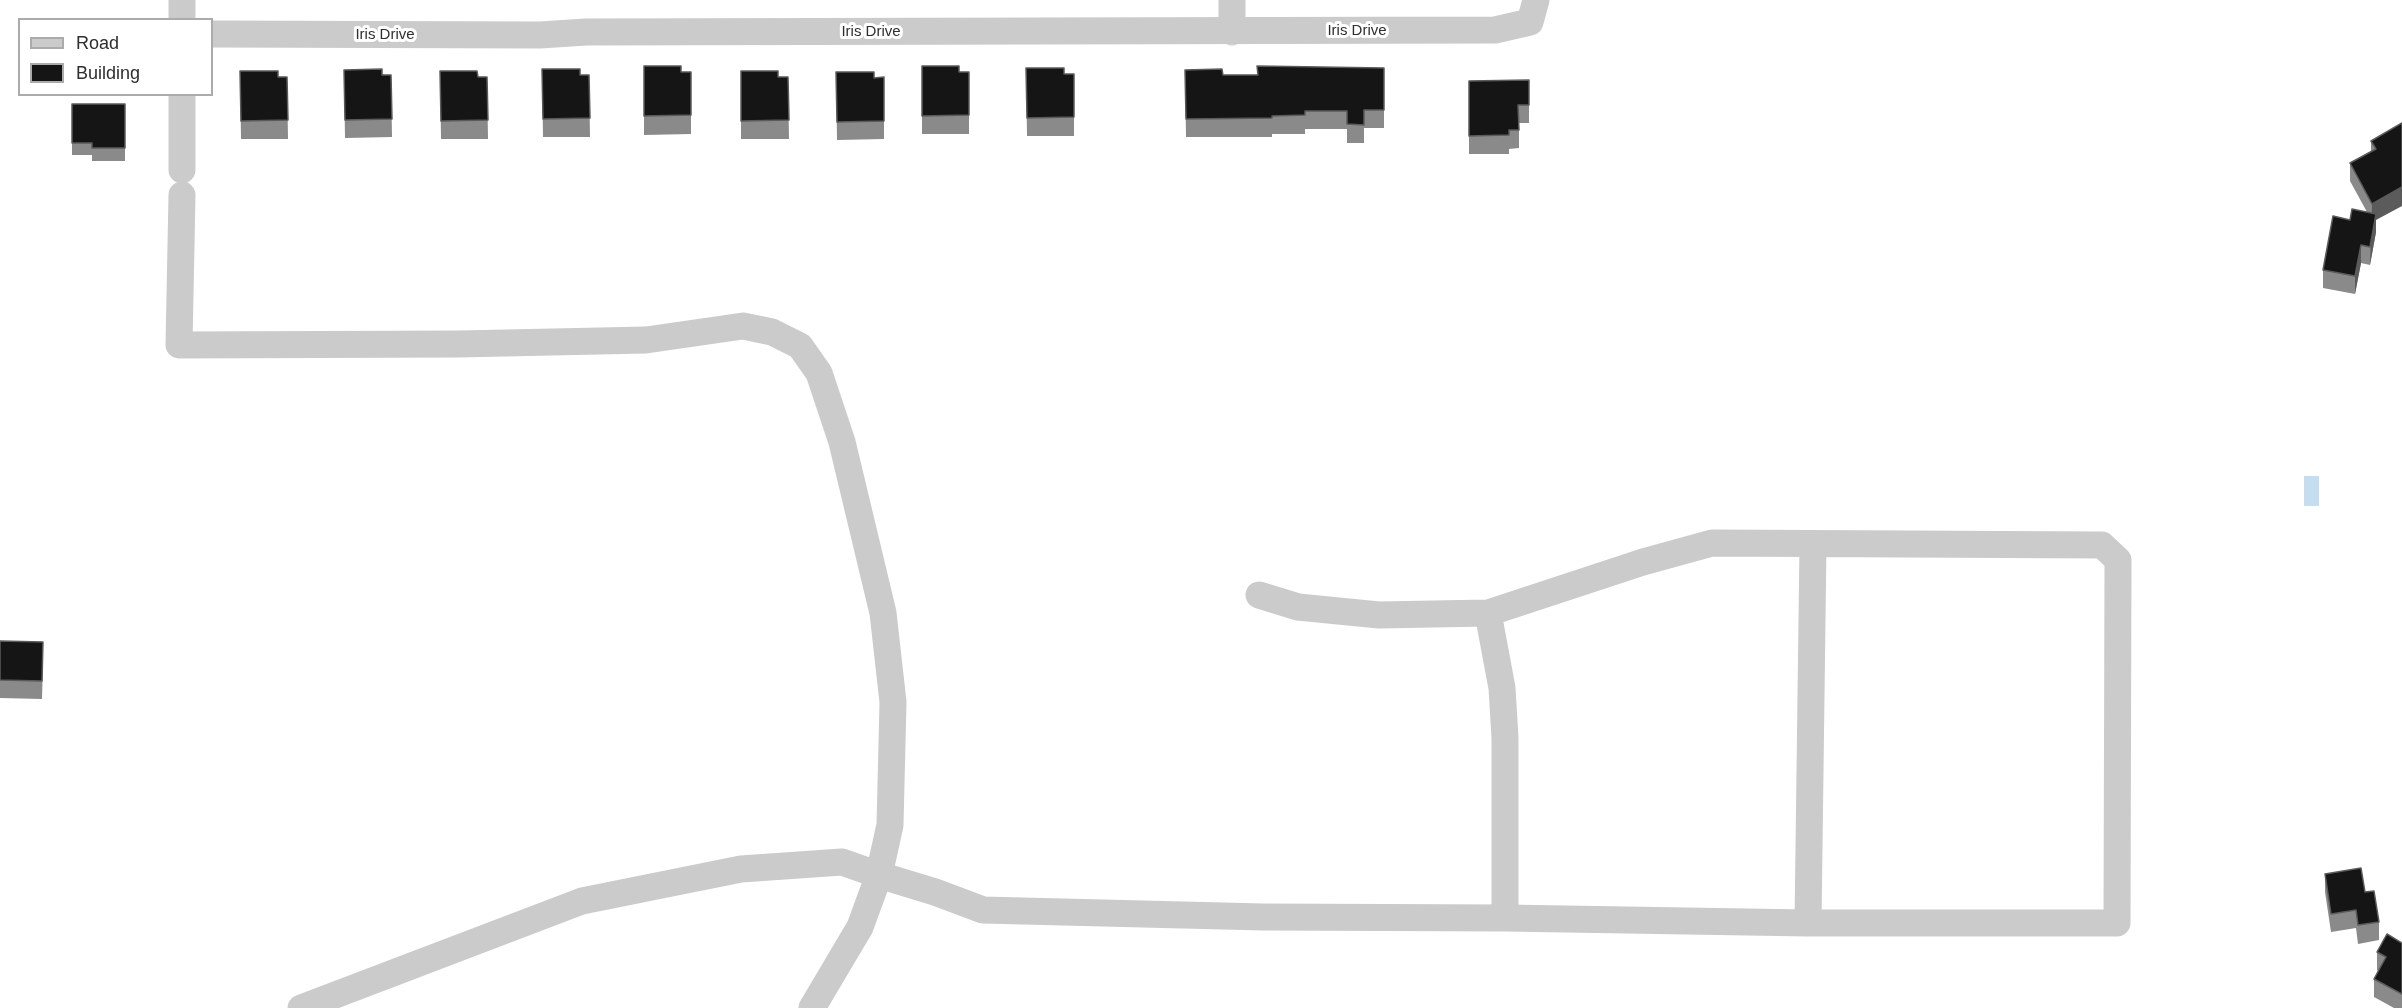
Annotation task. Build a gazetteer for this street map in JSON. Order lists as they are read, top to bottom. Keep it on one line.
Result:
{"streets":{"street":["Iris Drive"]},"legend":["Road","Building"]}
